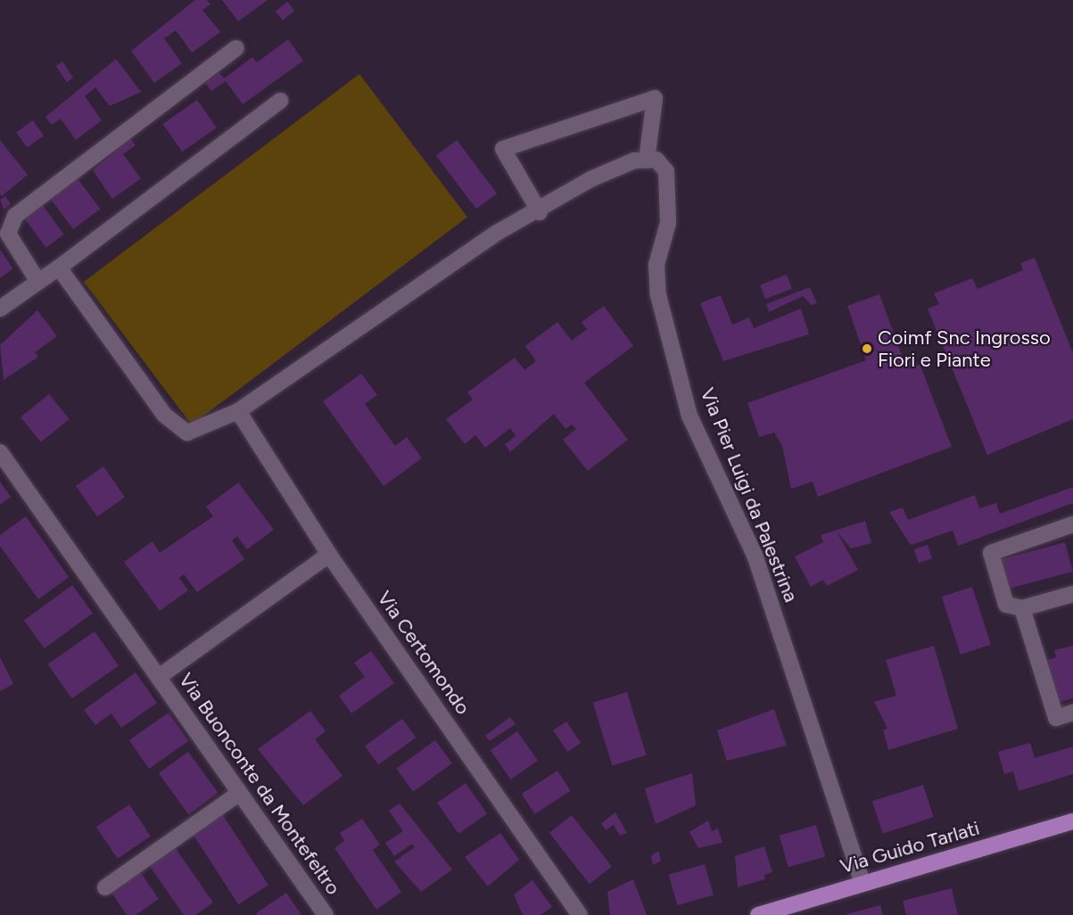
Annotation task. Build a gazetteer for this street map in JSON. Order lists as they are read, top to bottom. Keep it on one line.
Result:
{"streets":{"main road":["Via Guido Tarlati"],"street":["Via Pier Luigi da Palestrina","Via Certomondo","Via Buonconte da Montefeltro"]},"crossings":[["Via Pier Luigi da Palestrina","Via Guido Tarlati"],["Via Certomondo","Via Buonconte da Montefeltro"]],"places":["Coimf Snc Ingrosso Fiori e Piante"]}
